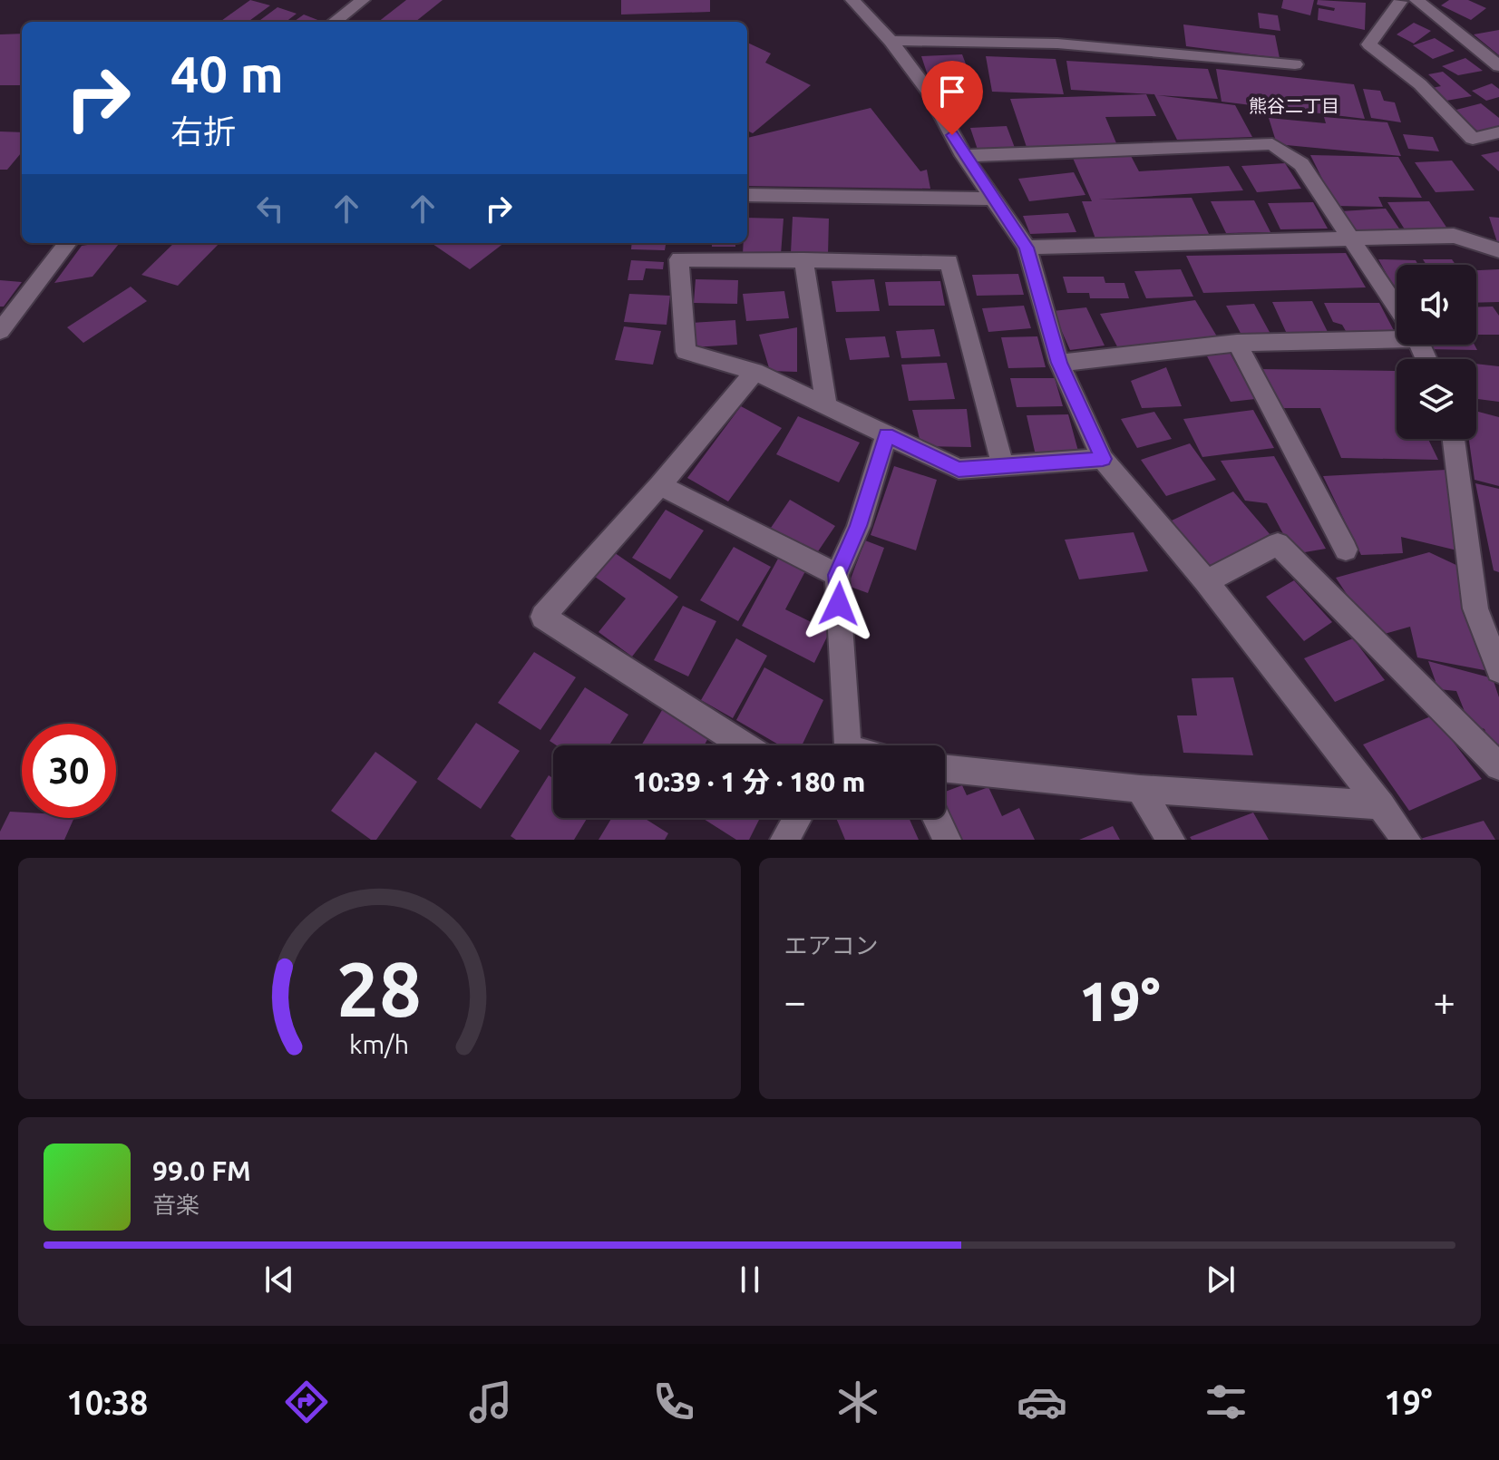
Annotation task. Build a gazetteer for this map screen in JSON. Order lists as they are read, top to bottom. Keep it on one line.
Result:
{"districts":["熊谷二丁目"],"page":{"turn":["40 m","右折"],"limit":"30","trip":"10:39 · 1 分 · 180 m","tile":"エアコン","heat":["−","19°","+"],"song":["99.0 FM","音楽"],"tabs":["10:38","19°"],"gauge":["28","km/h"]}}
